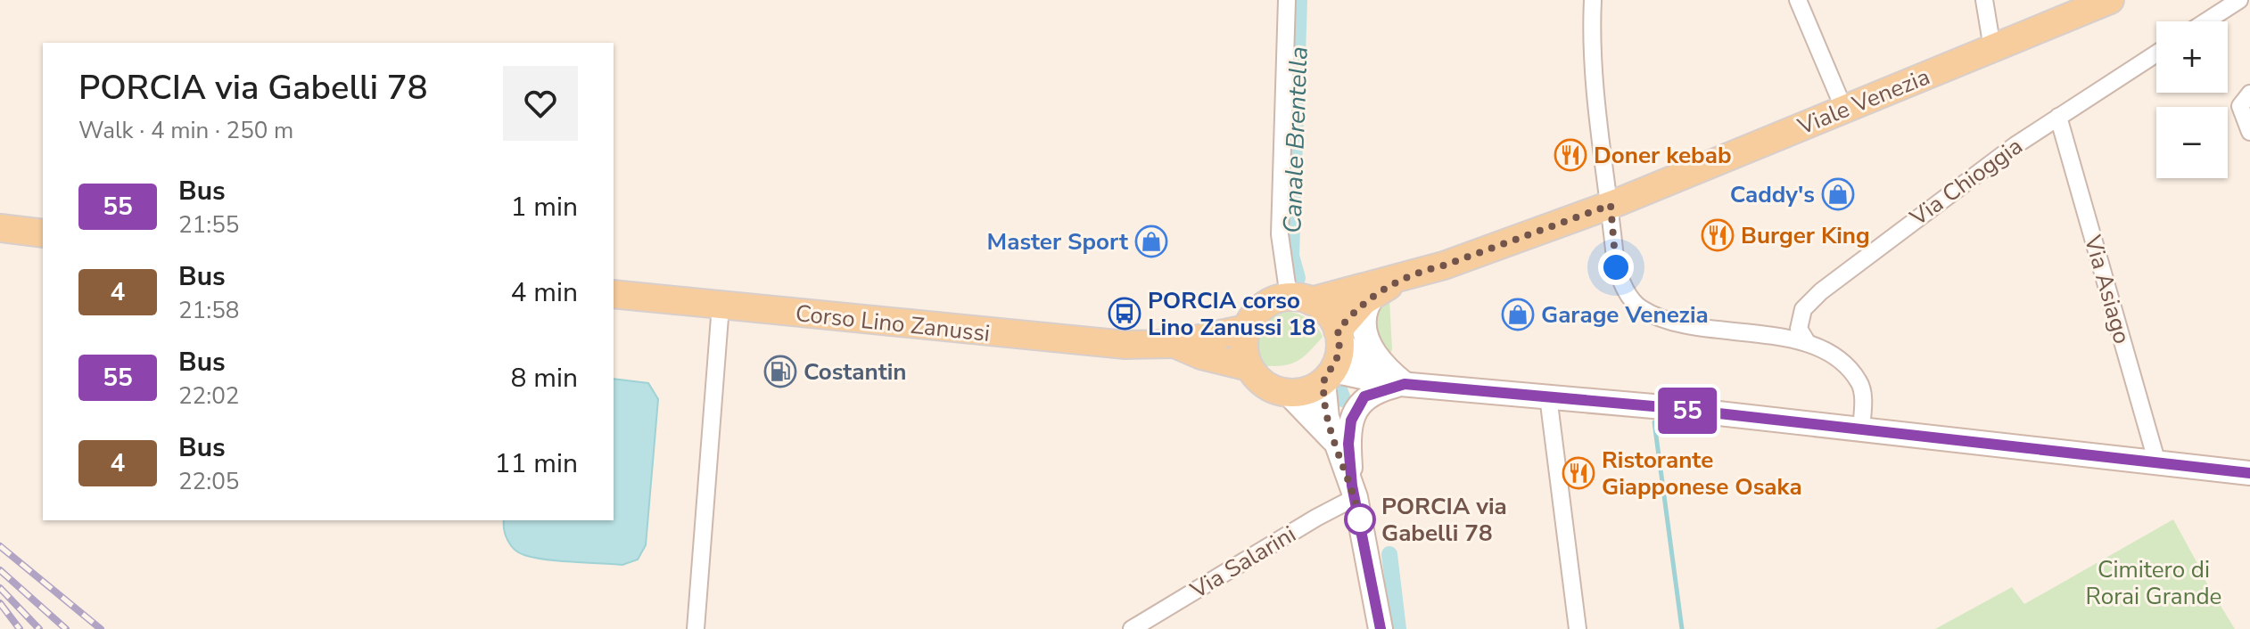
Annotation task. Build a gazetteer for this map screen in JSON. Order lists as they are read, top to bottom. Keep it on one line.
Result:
{"streets":{"main road":["Viale Venezia","Corso Lino Zanussi"],"street":["Via Chioggia","Via Asiago","Via Salarini"]},"crossings":[["Via Chioggia","Via Asiago"]],"water":["Canale Brentella"],"parks":["Cimitero di Rorai Grande"],"places":{"restaurant":["Doner kebab","Burger King","Ristorante Giapponese Osaka"],"shop":["Caddy's","Master Sport","Garage Venezia"],"bus stop":["PORCIA corso Lino Zanussi 18"],"fuel station":["Costantin"],"other":["PORCIA via Gabelli 78"]},"lines":["bus line 55"],"page":{"on_map":"55","map_buttons":["+","−"],"heading":["PORCIA via Gabelli 78","Walk · 4 min · 250 m"],"list":[{"mark":"55","name":"Bus","note":"21:55","value":"1 min"},{"mark":"4","name":"Bus","note":"21:58","value":"4 min"},{"mark":"55","name":"Bus","note":"22:02","value":"8 min"},{"mark":"4","name":"Bus","note":"22:05","value":"11 min"}]}}
